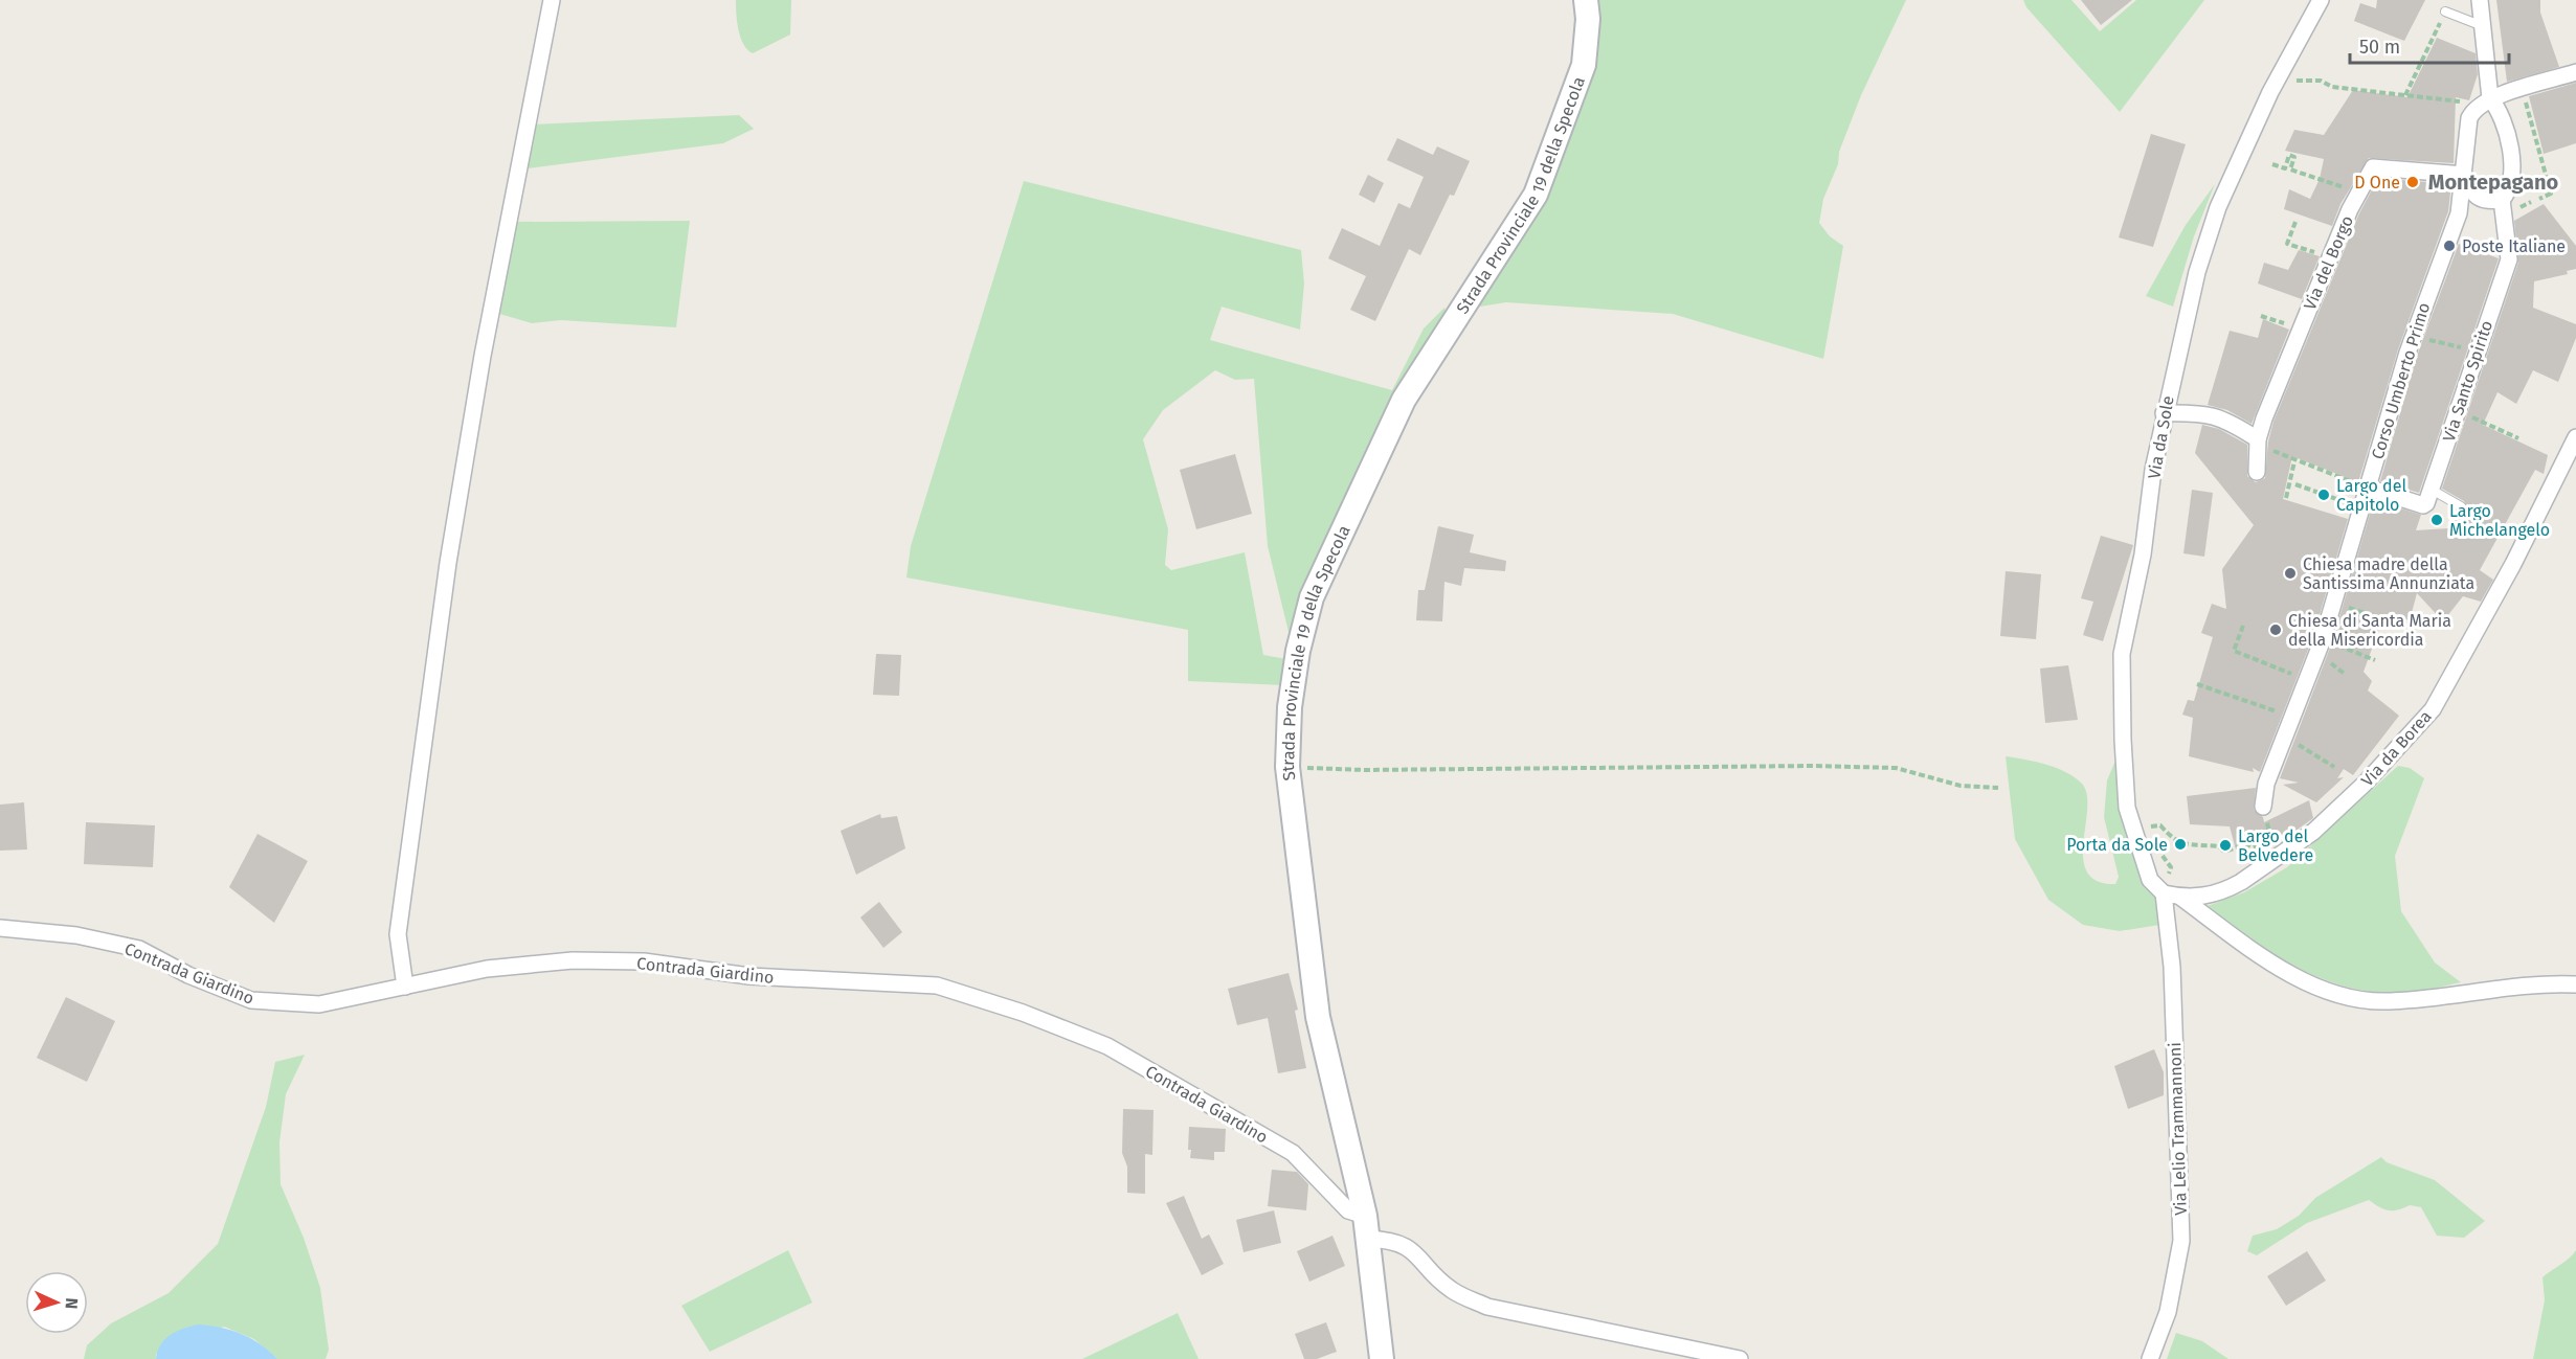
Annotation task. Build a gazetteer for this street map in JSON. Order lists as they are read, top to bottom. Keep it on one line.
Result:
{"streets":{"main road":["Strada Provinciale 19 della Specola"],"street":["Via del Borgo","Corso Umberto Primo","Via Santo Spirito","Via da Sole","Via da Borea","Contrada Giardino","Via Lelio Trammannoni"]},"crossings":[["Strada Provinciale 19 della Specola","Contrada Giardino"],["Via del Borgo","Corso Umberto Primo"],["Via da Sole","Via da Borea"],["Via da Sole","Via Lelio Trammannoni"],["Via da Borea","Via Lelio Trammannoni"]],"districts":["Montepagano"],"places":["D One","Poste Italiane","Largo del Capitolo","Largo Michelangelo","Chiesa madre della Santissima Annunziata","Chiesa di Santa Maria della Misericordia","Porta da Sole","Largo del Belvedere"],"scale_bar":"50 m","north":"right"}
